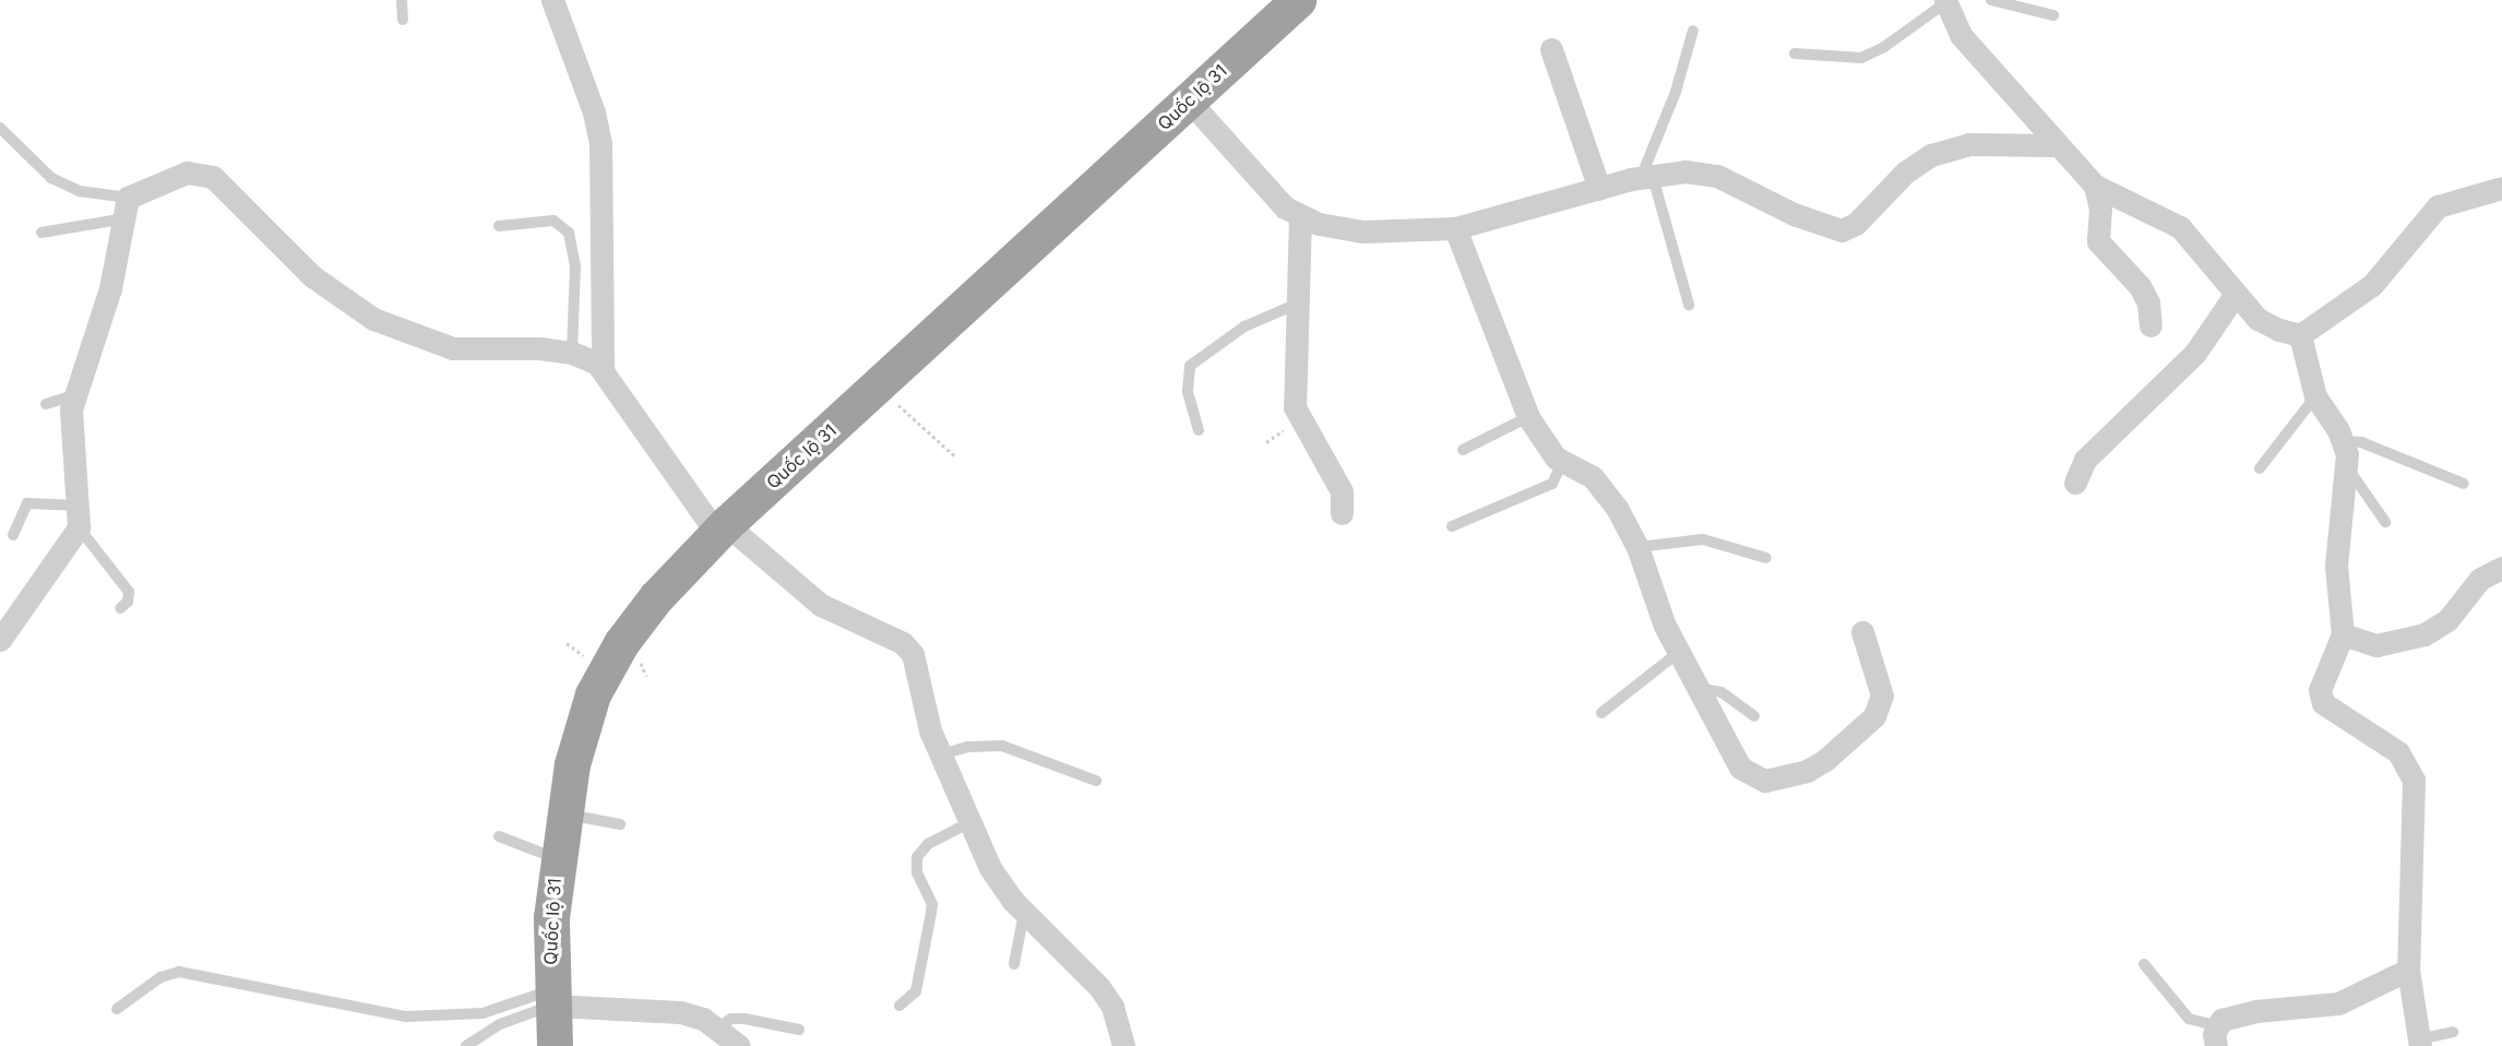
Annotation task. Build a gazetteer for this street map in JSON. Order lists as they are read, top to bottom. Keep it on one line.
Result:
{"streets":{"highway":["Quốc lộ 31"]}}
